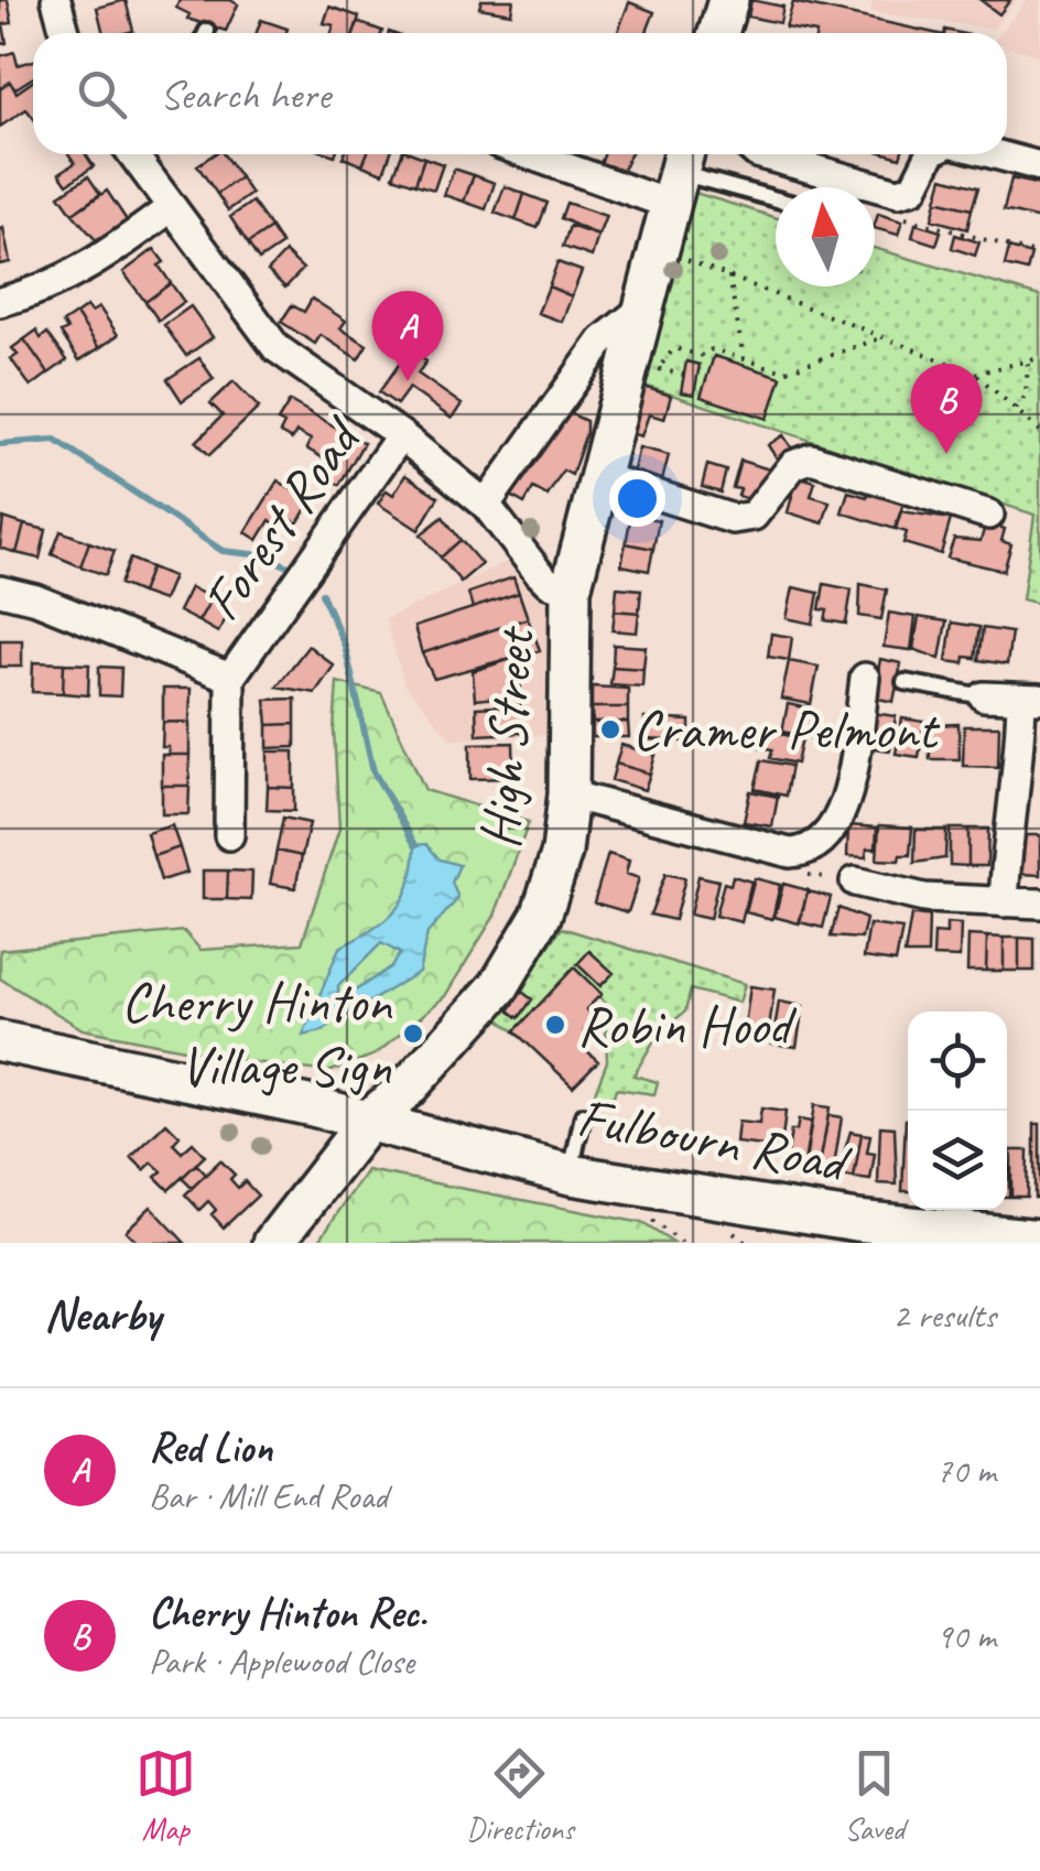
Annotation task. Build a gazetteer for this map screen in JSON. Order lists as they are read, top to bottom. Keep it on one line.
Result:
{"streets":{"street":["Forest Road","High Street","Fulbourn Road"]},"crossings":[["High Street","Fulbourn Road"]],"places":["Cramer Pelmont","Robin Hood","Cherry Hinton Village Sign"],"north":"top","page":{"search":"Search here","pins":["A","B"],"heading":["Nearby","2 results"],"list":[{"mark":"A","name":"Red Lion","note":"Bar · Mill End Road","value":"70 m"},{"mark":"B","name":"Cherry Hinton Rec.","note":"Park · Applewood Close","value":"90 m"}],"nav":["Map","Directions","Saved"]}}
